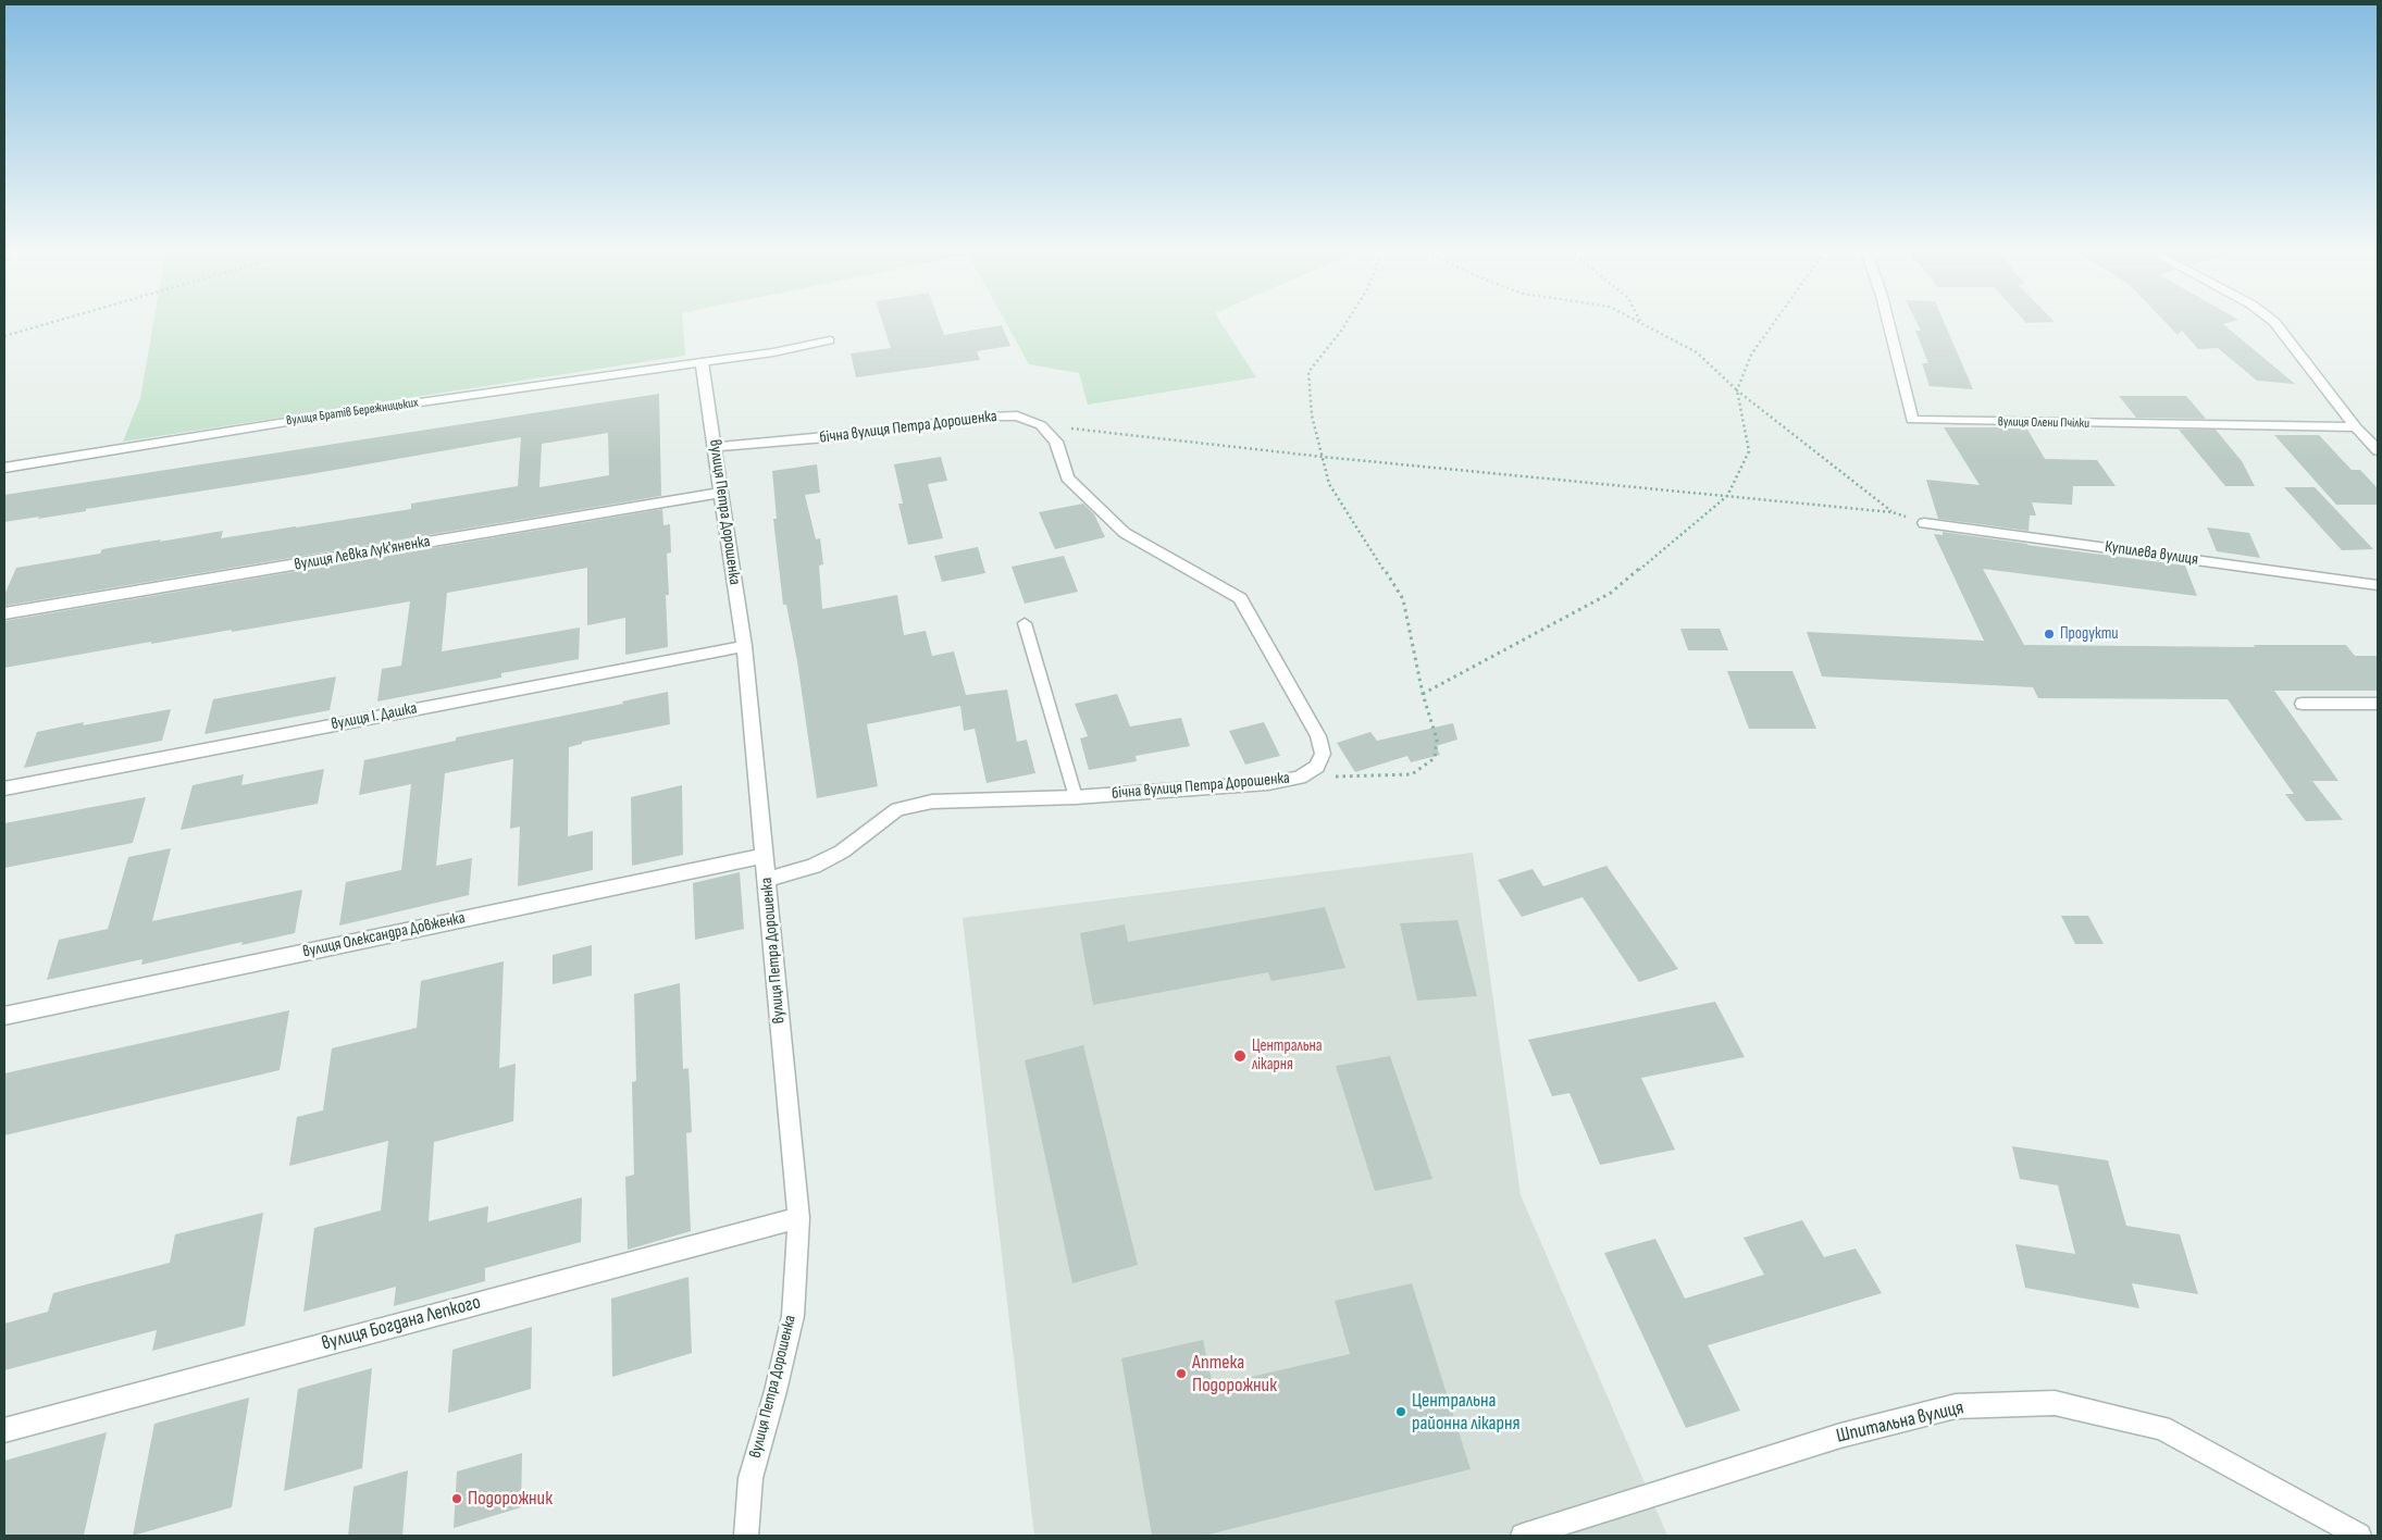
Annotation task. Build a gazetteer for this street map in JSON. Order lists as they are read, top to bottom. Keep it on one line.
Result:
{"streets":{"street":["вулиця Братів Бережницьких","вулиця Олени Пчілки","бічна вулиця Петра Дорошенка","вулиця Петра Дорошенка","вулиця Левка Лук'яненка","Купилева вулиця","вулиця І. Дашка","вулиця Олександра Довженка","вулиця Богдана Лепкого","Шпитальна вулиця"]},"crossings":[["вулиця Братів Бережницьких","вулиця Петра Дорошенка"],["бічна вулиця Петра Дорошенка","вулиця Петра Дорошенка"],["вулиця Петра Дорошенка","вулиця Левка Лук'яненка"],["вулиця Петра Дорошенка","вулиця І. Дашка"],["вулиця Петра Дорошенка","вулиця Олександра Довженка"],["вулиця Петра Дорошенка","вулиця Богдана Лепкого"]],"places":["Продукти","Центральна лікарня","Аптека Подорожник","Центральна районна лікарня","Подорожник"]}
